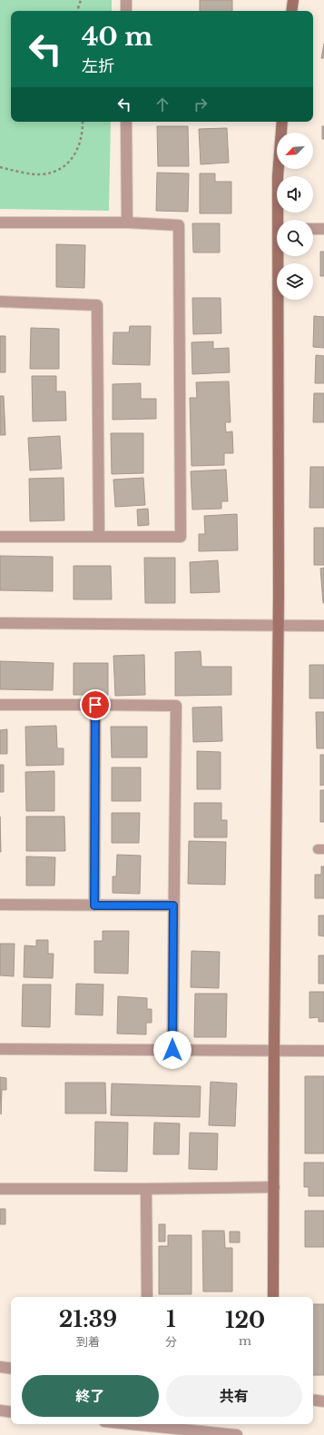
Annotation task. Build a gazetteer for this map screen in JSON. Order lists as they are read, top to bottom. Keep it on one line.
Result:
{"north":"bottom left","page":{"turn":["40 m","左折"],"eta":["21:39","到着","1","分","120","m"],"buttons":["終了","共有"]}}
